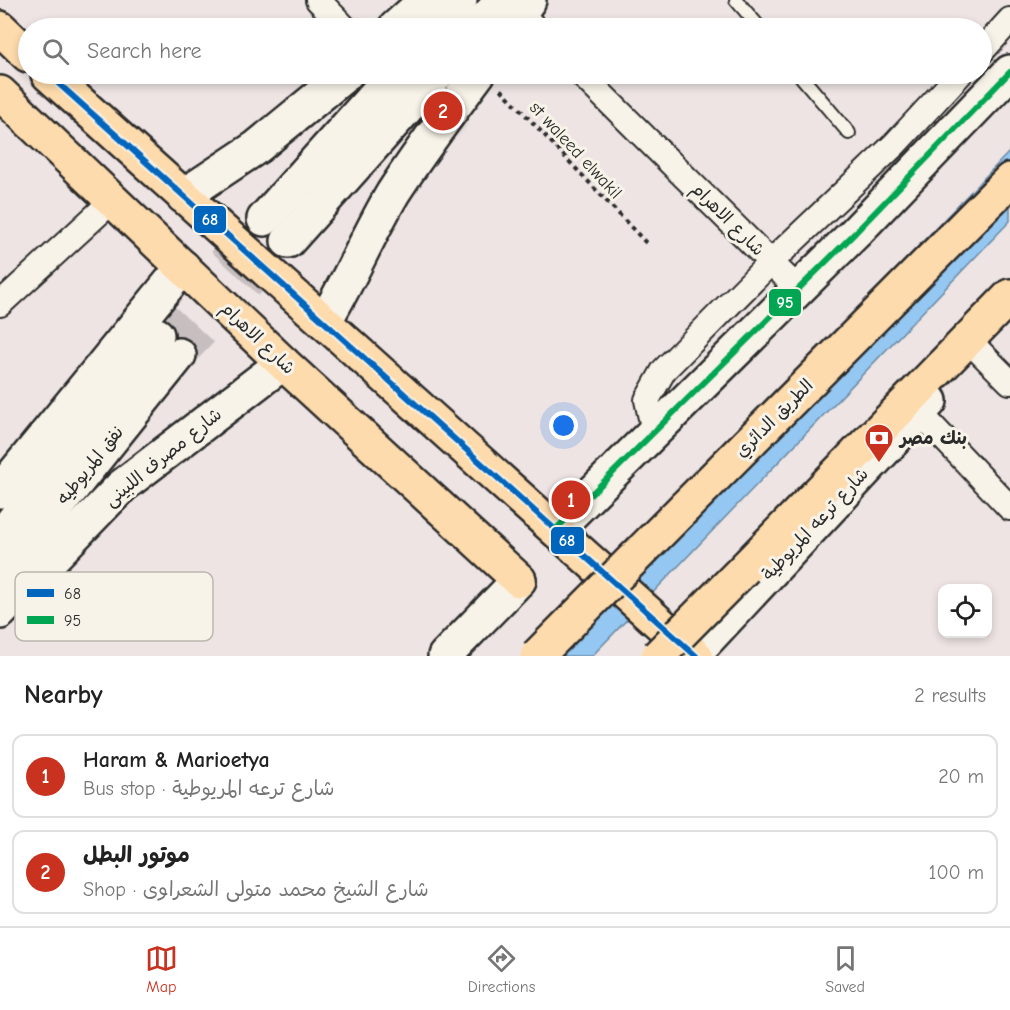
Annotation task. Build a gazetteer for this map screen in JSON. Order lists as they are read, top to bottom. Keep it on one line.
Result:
{"streets":{"main road":["شارع الاهرام","الطريق الدائري","شارع مصرف اللبينى","نفق المريوطيه","شارع ترعه المريوطية"],"path":["st waleed elwakil"]},"crossings":[["شارع الاهرام","شارع مصرف اللبينى"]],"places":{"bank":["بنك مصر"]},"lines":["transit line 95","transit line 68"],"legend":["68","95"],"page":{"search":"Search here","pins":["2","1"],"heading":["Nearby","2 results"],"list":[{"mark":"1","name":"Haram & Marioetya","note":"Bus stop · شارع ترعه المريوطية","value":"20 m"},{"mark":"2","name":"موتور البطل","note":"Shop · شارع الشيخ محمد متولى الشعراوى","value":"100 m"}],"nav":["Map","Directions","Saved"]}}
